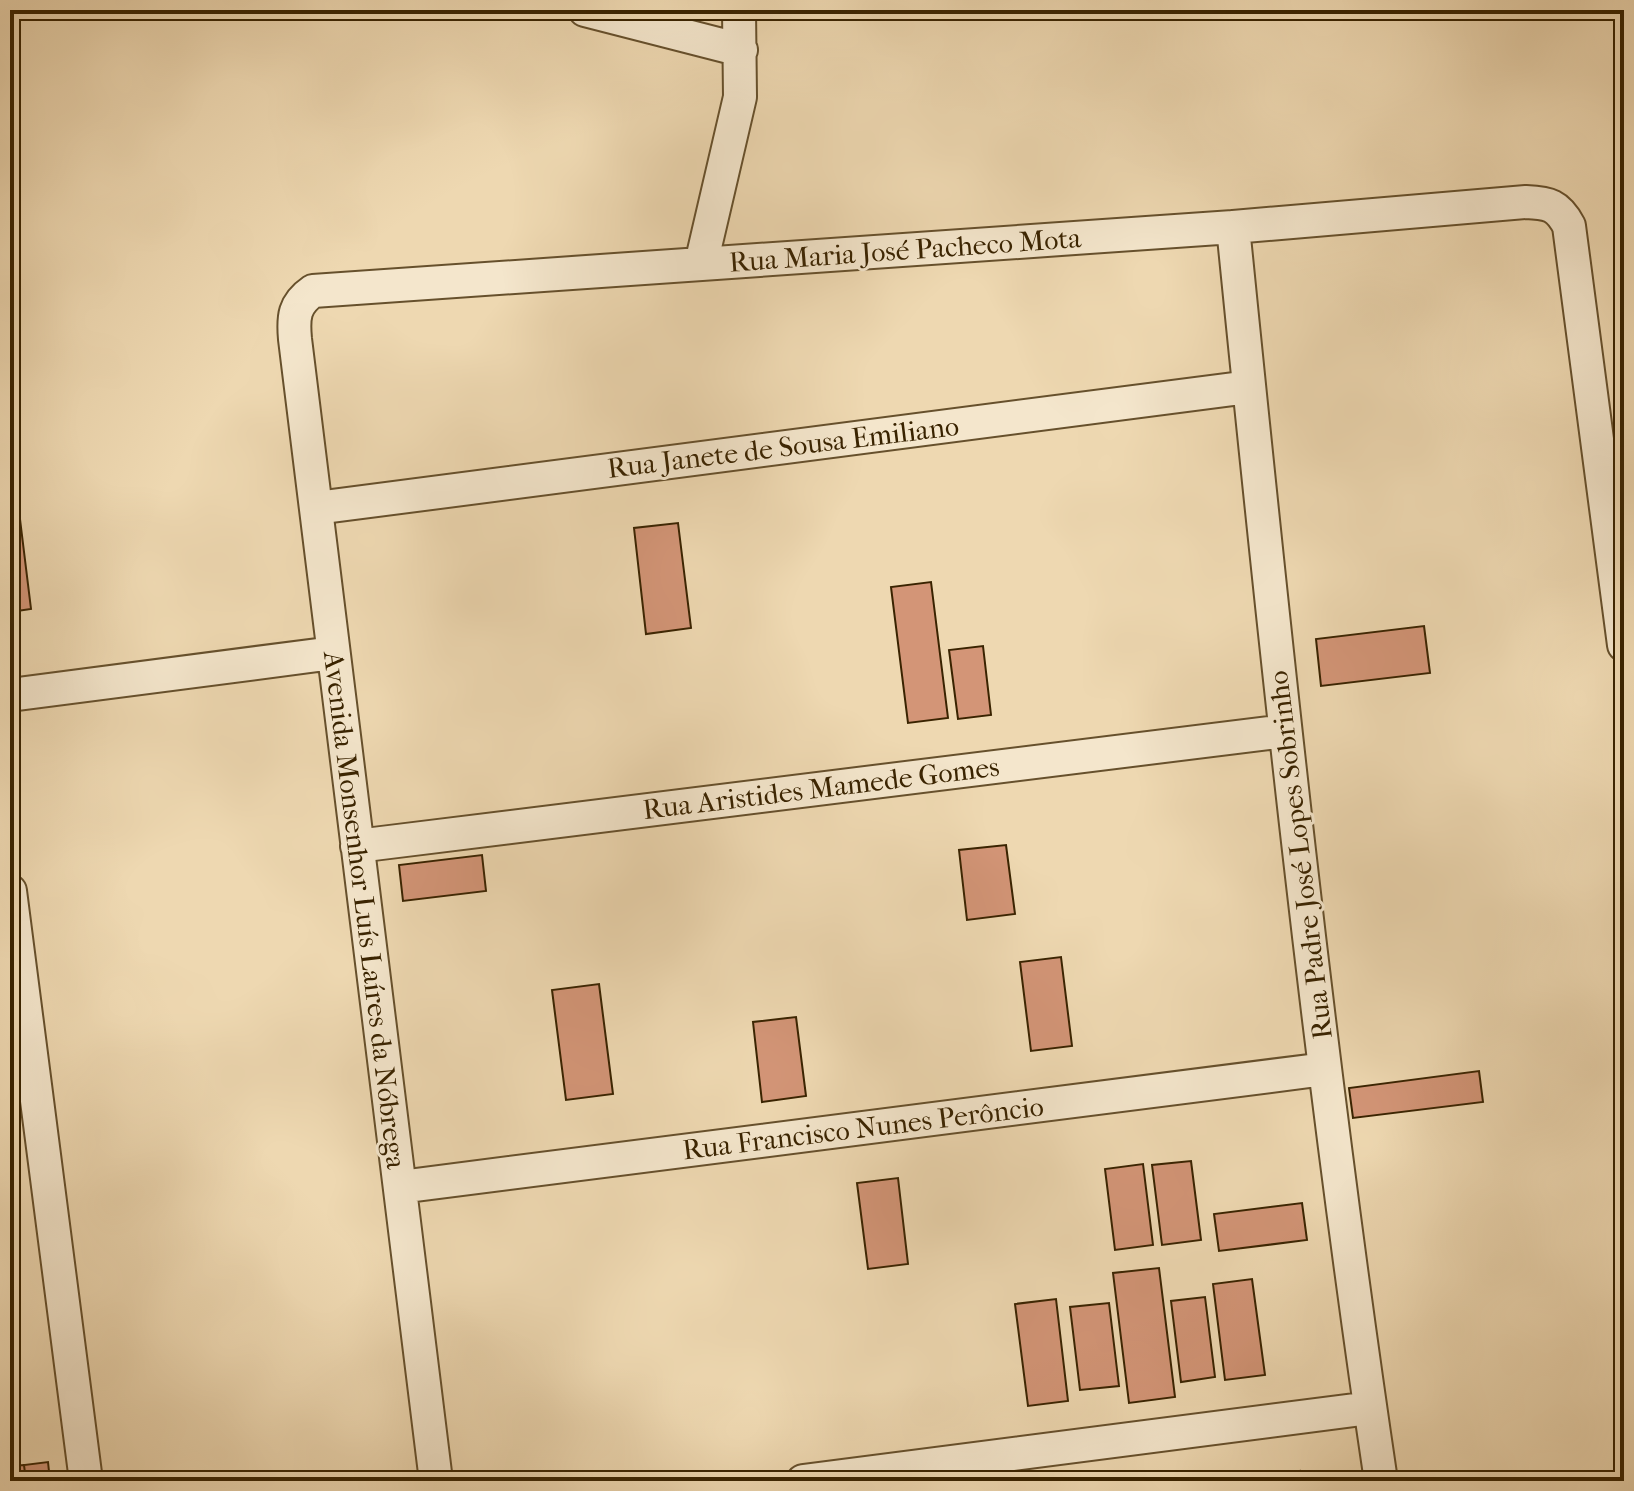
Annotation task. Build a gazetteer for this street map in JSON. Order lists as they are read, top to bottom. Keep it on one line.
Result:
{"streets":{"street":["Rua Maria José Pacheco Mota","Rua Janete de Sousa Emiliano","Rua Aristides Mamede Gomes","Rua Padre José Lopes Sobrinho","Avenida Monsenhor Luís Laíres da Nóbrega","Rua Francisco Nunes Perôncio"]},"crossings":[["Rua Maria José Pacheco Mota","Rua Padre José Lopes Sobrinho"],["Rua Maria José Pacheco Mota","Avenida Monsenhor Luís Laíres da Nóbrega"],["Rua Janete de Sousa Emiliano","Rua Padre José Lopes Sobrinho"],["Rua Janete de Sousa Emiliano","Avenida Monsenhor Luís Laíres da Nóbrega"],["Rua Aristides Mamede Gomes","Rua Padre José Lopes Sobrinho"],["Rua Aristides Mamede Gomes","Avenida Monsenhor Luís Laíres da Nóbrega"],["Rua Padre José Lopes Sobrinho","Rua Francisco Nunes Perôncio"],["Avenida Monsenhor Luís Laíres da Nóbrega","Rua Francisco Nunes Perôncio"]]}
